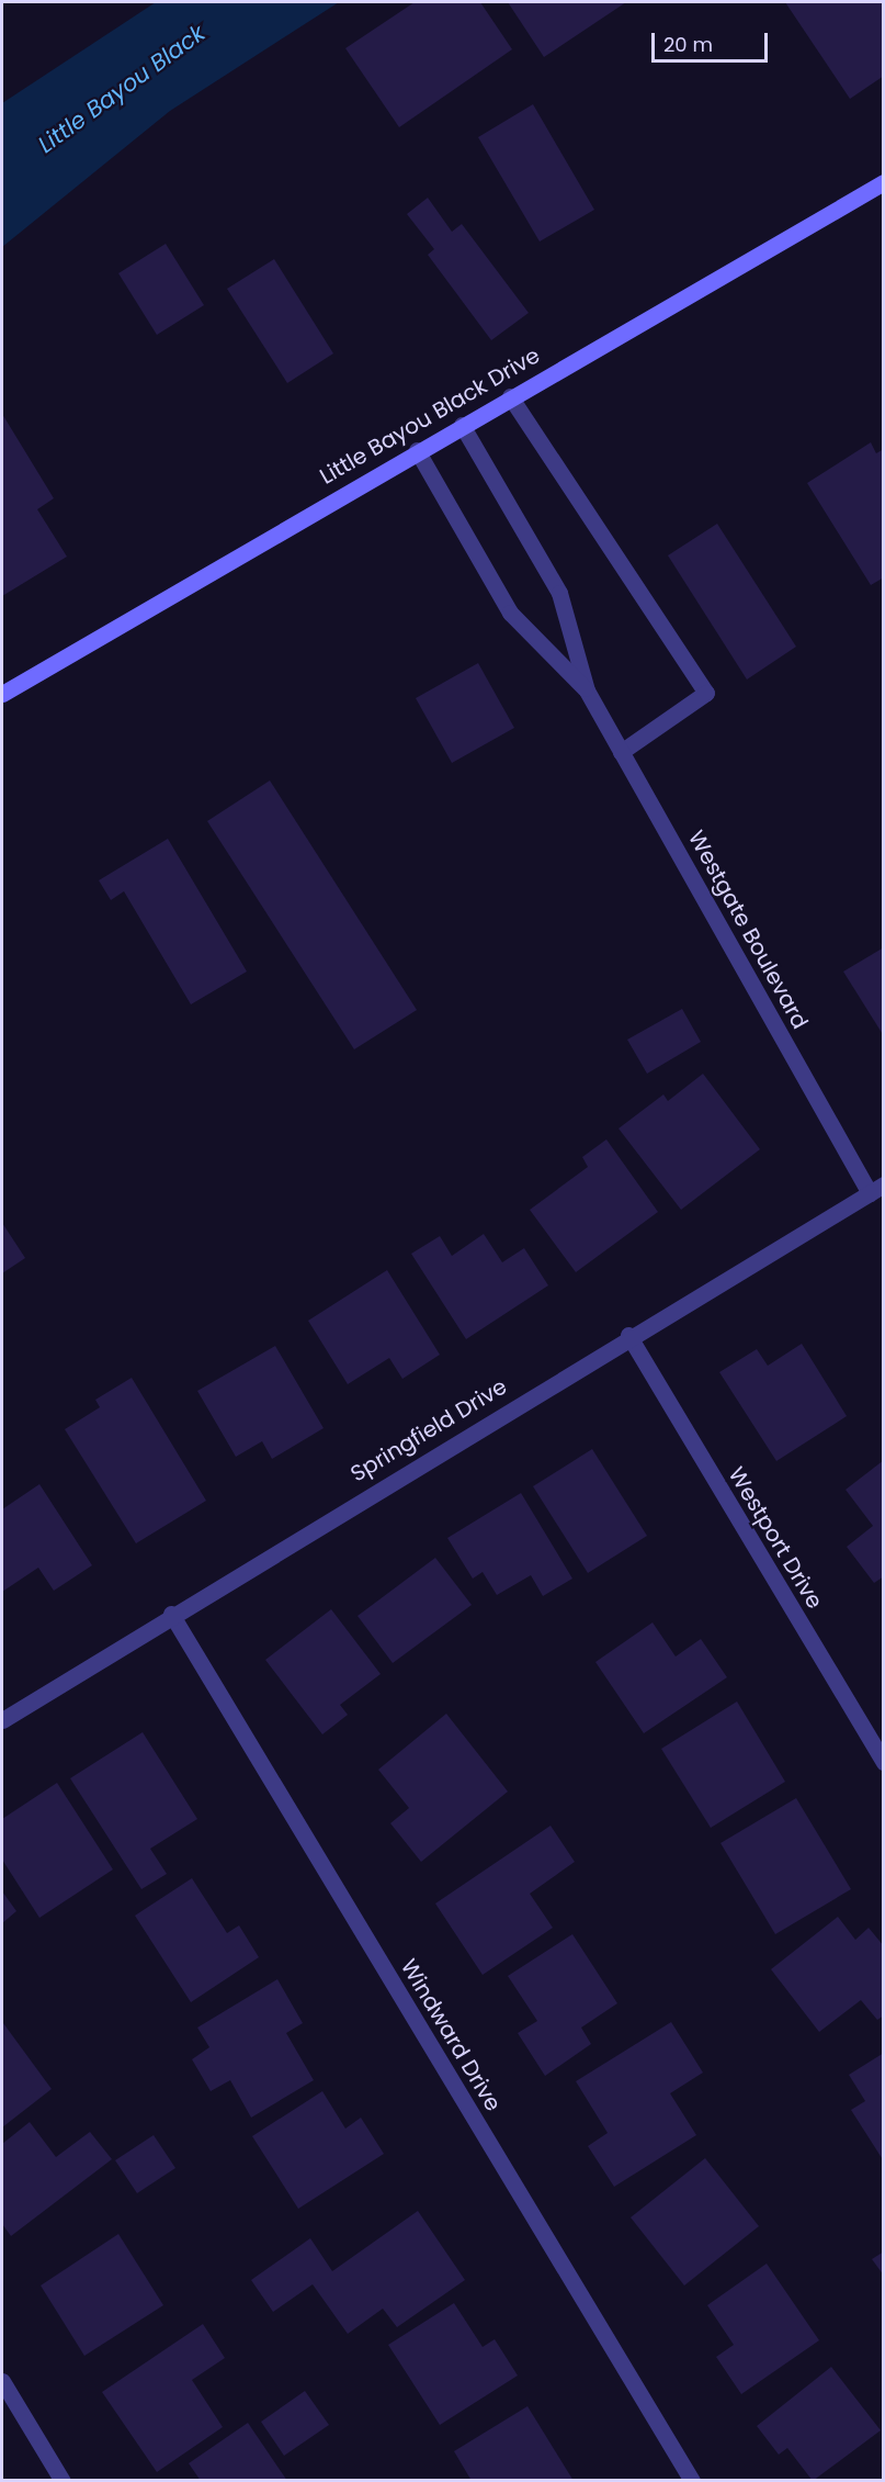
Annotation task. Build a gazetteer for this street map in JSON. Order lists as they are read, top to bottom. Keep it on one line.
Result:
{"streets":{"main road":["Little Bayou Black Drive"],"street":["Westgate Boulevard","Springfield Drive","Westport Drive","Windward Drive"]},"crossings":[["Little Bayou Black Drive","Westgate Boulevard"],["Westgate Boulevard","Springfield Drive"],["Springfield Drive","Westport Drive"],["Springfield Drive","Windward Drive"]],"water":["Little Bayou Black"],"scale_bar":"20 m"}
